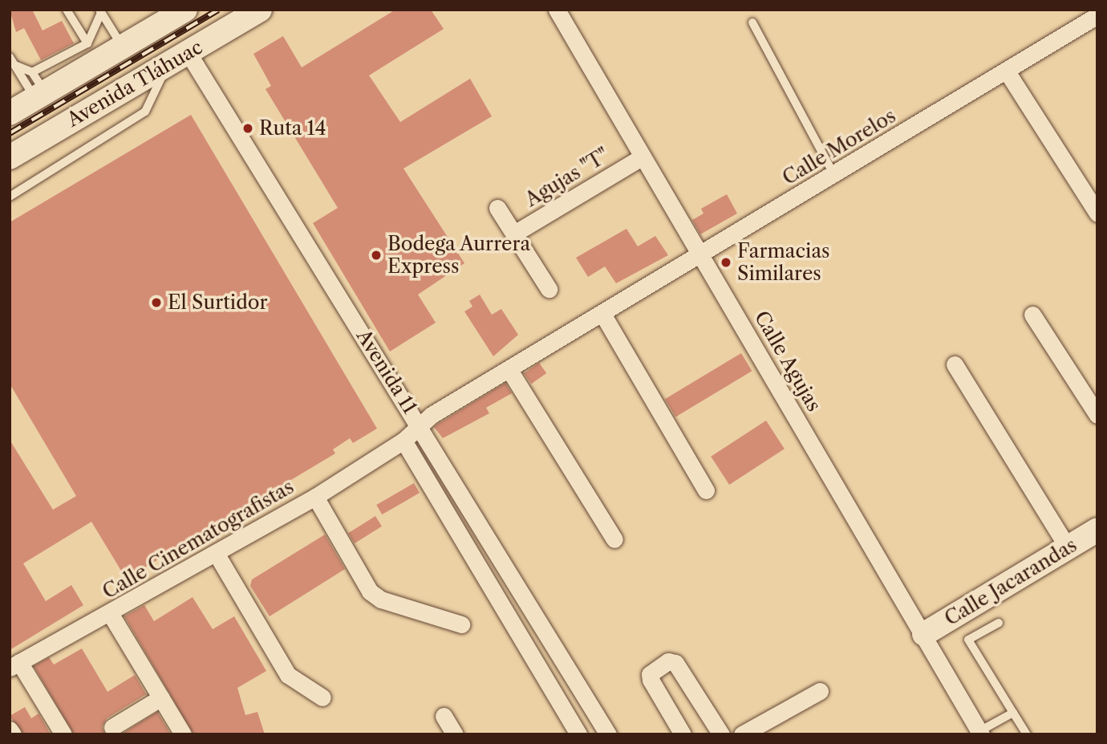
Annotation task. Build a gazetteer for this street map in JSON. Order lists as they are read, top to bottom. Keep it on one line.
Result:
{"streets":{"main road":["Avenida Tláhuac","Avenida 11","Calle Jacarandas"],"street":["Calle Morelos","Agujas \"T\"","Calle Agujas","Calle Cinematografistas"]},"crossings":[["Avenida Tláhuac","Avenida 11"],["Calle Morelos","Calle Agujas"],["Calle Morelos","Avenida 11"],["Calle Morelos","Calle Cinematografistas"],["Agujas \"T\"","Calle Agujas"],["Calle Agujas","Calle Jacarandas"],["Avenida 11","Calle Cinematografistas"]],"places":["Ruta 14","Bodega Aurrera Express","Farmacias Similares","El Surtidor"]}
